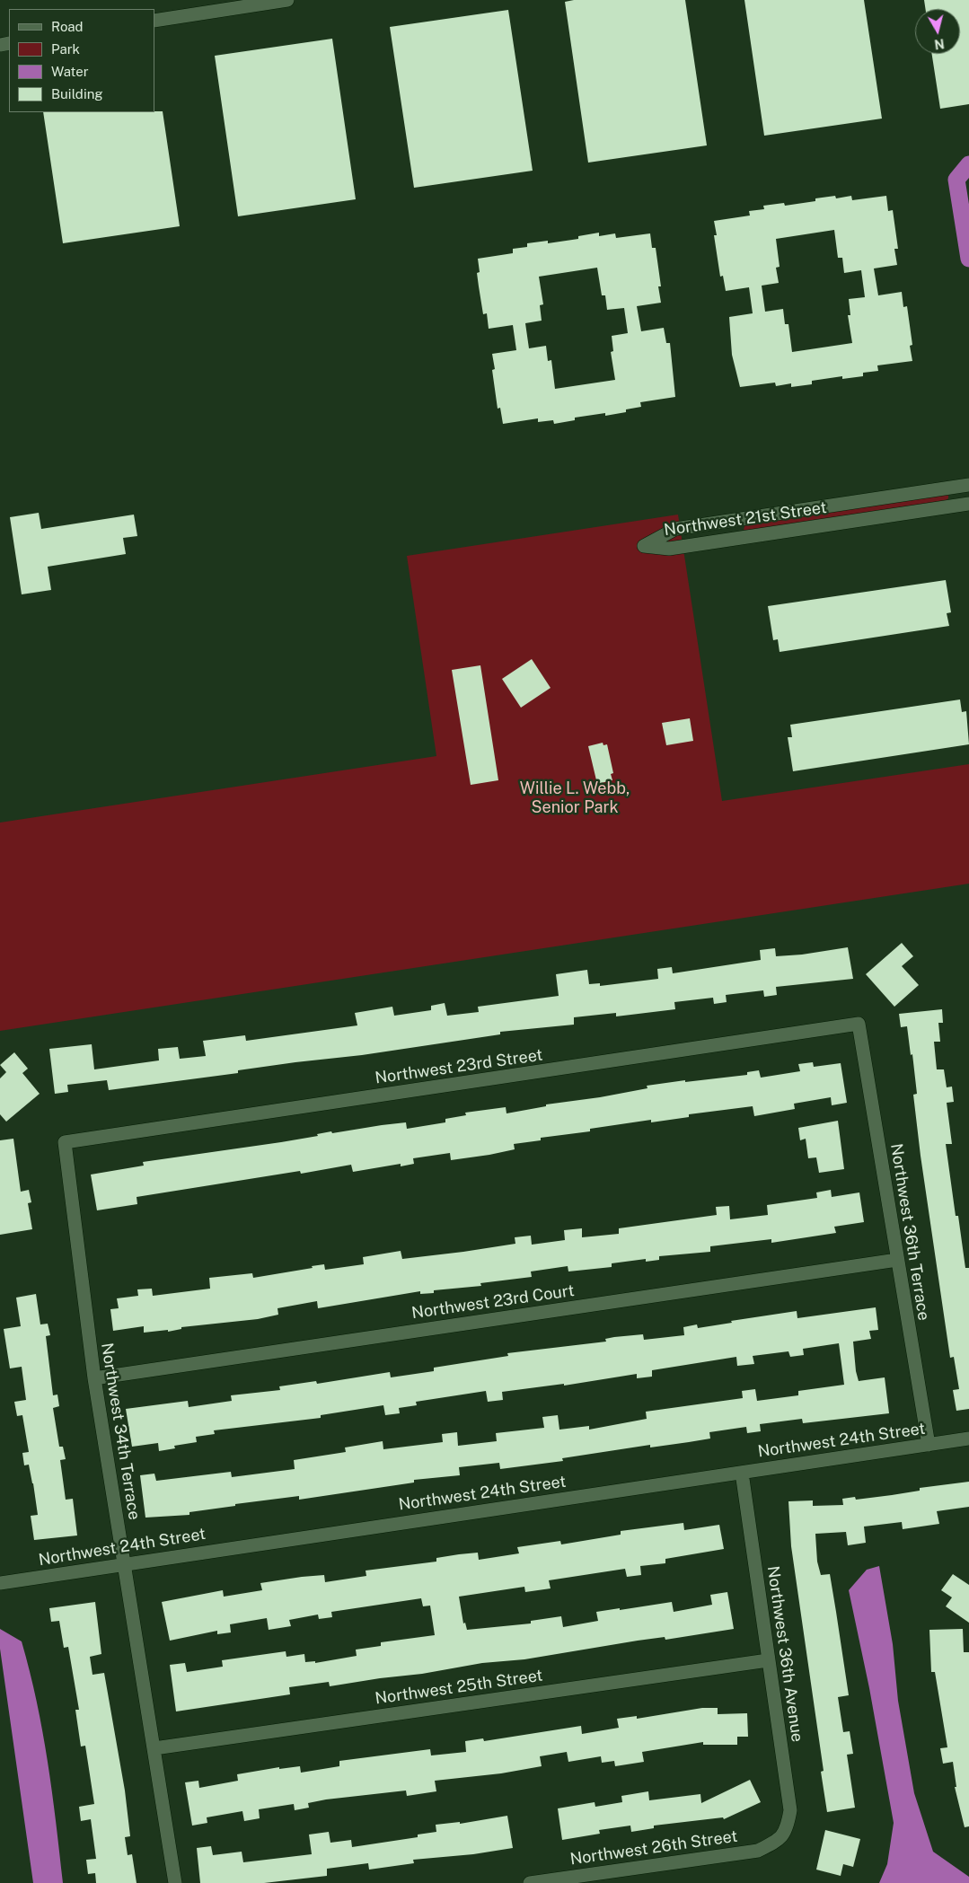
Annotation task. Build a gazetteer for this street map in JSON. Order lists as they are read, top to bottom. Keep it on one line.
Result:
{"streets":{"street":["Northwest 21st Street","Northwest 23rd Street","Northwest 36th Terrace","Northwest 23rd Court","Northwest 34th Terrace","Northwest 24th Street","Northwest 36th Avenue","Northwest 25th Street","Northwest 26th Street"]},"crossings":[["Northwest 23rd Street","Northwest 36th Terrace"],["Northwest 23rd Street","Northwest 34th Terrace"],["Northwest 36th Terrace","Northwest 23rd Court"],["Northwest 36th Terrace","Northwest 24th Street"],["Northwest 23rd Court","Northwest 34th Terrace"],["Northwest 34th Terrace","Northwest 24th Street"],["Northwest 34th Terrace","Northwest 25th Street"],["Northwest 24th Street","Northwest 36th Avenue"],["Northwest 36th Avenue","Northwest 25th Street"],["Northwest 36th Avenue","Northwest 26th Street"]],"parks":["Willie L. Webb, Senior Park"],"legend":["Road","Park","Water","Building"],"north":"bottom"}
